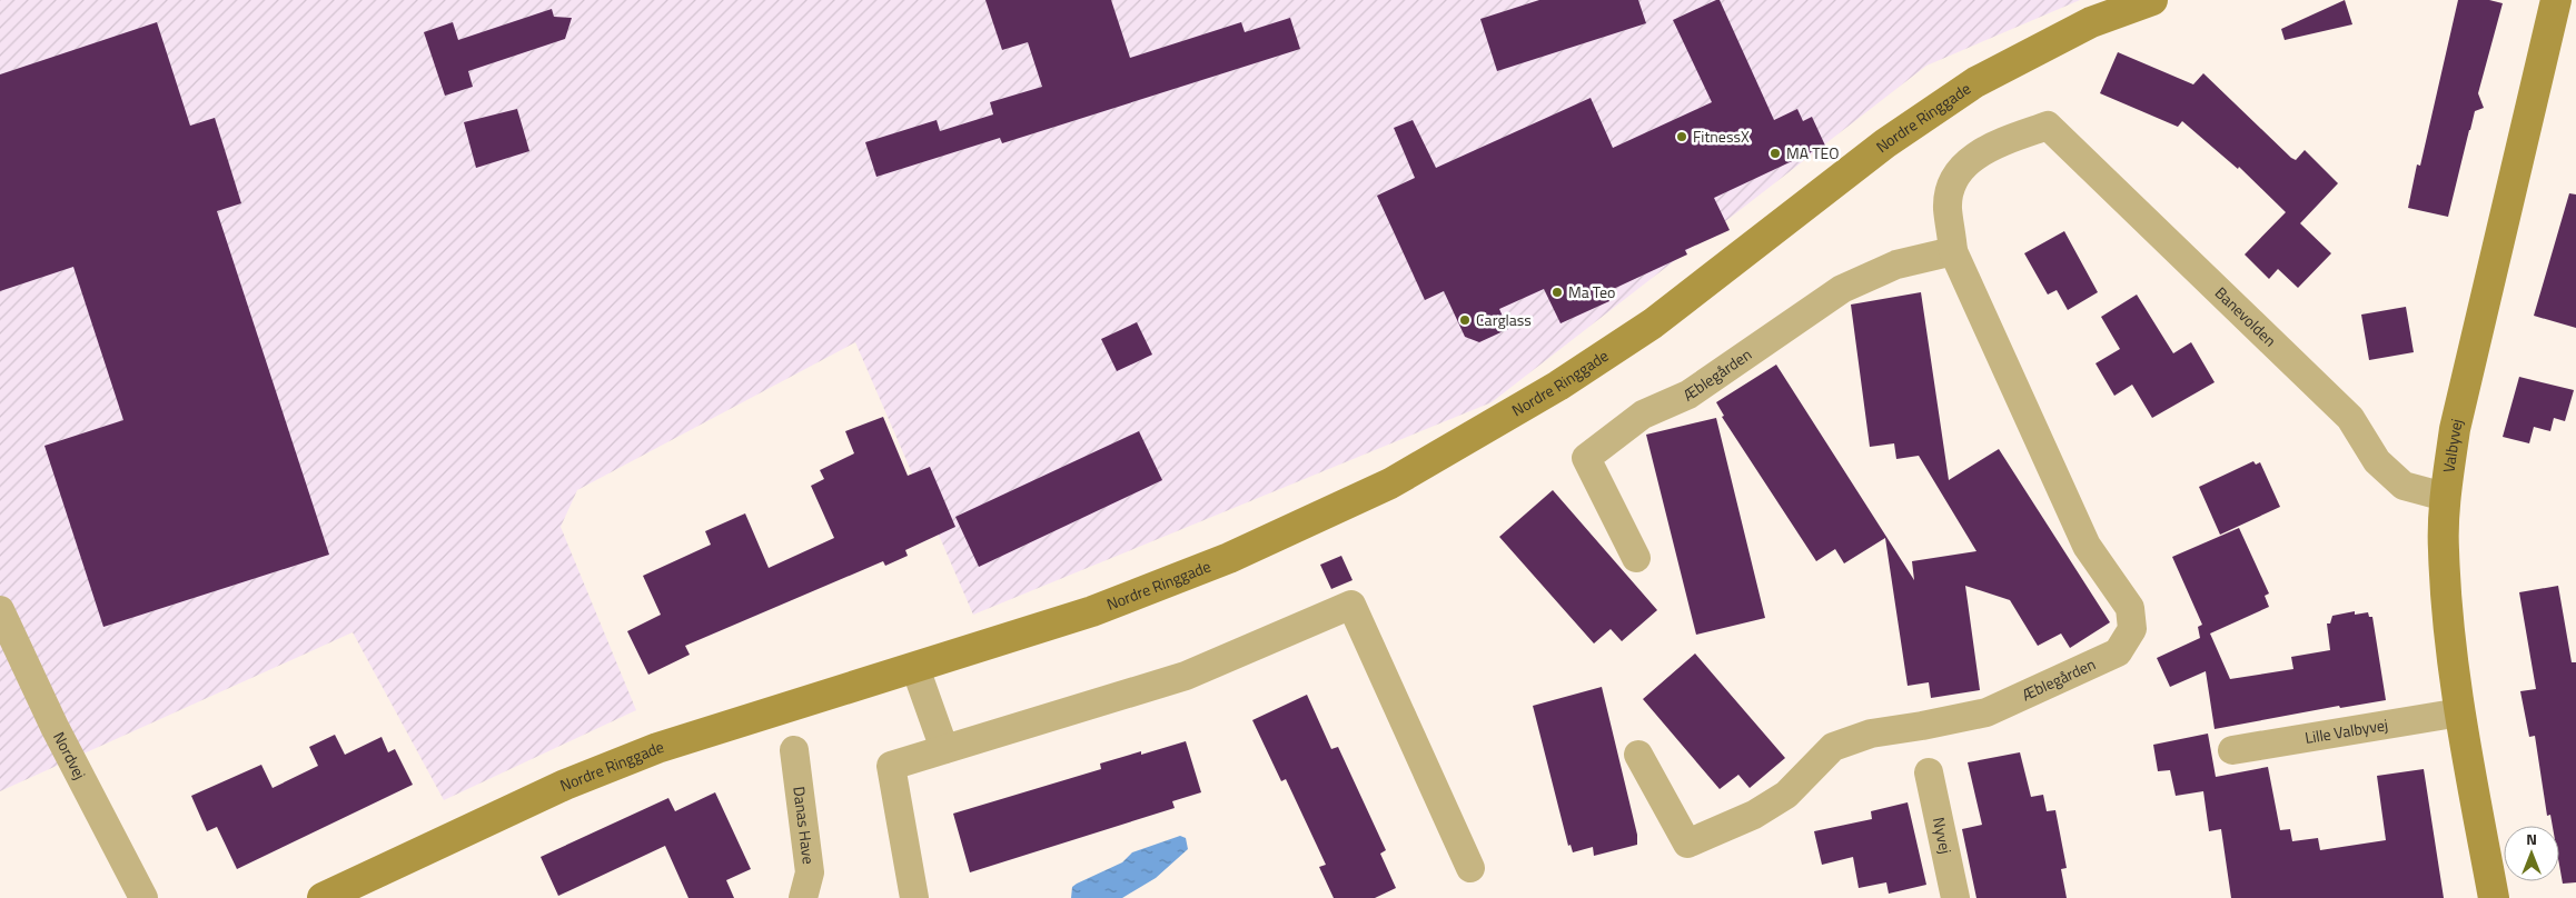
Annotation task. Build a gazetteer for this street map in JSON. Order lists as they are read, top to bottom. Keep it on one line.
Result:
{"streets":{"street":["Nordre Ringgade","Banevolden","Æblegården","Valbyvej","Lille Valbyvej","Nordvej","Danas Have","Nyvej"]},"crossings":[["Banevolden","Æblegården"],["Banevolden","Valbyvej"],["Valbyvej","Lille Valbyvej"]],"places":["FitnessX","MA TEO","Ma Teo","Carglass"],"north":"top"}
